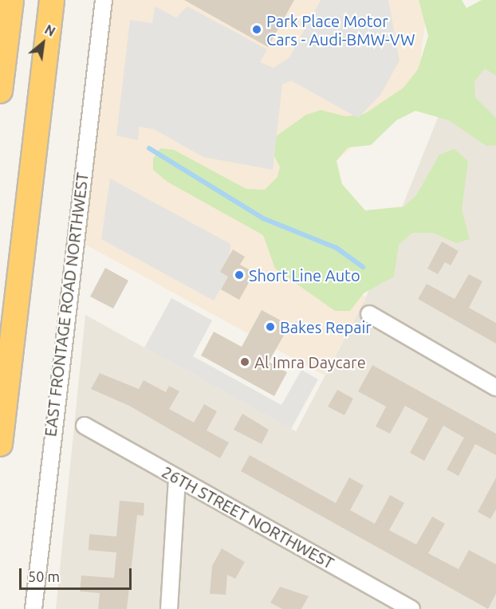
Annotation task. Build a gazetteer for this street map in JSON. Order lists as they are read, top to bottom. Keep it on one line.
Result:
{"streets":{"street":["EAST FRONTAGE ROAD NORTHWEST","26TH STREET NORTHWEST"]},"places":["Park Place Motor Cars - Audi-BMW-VW","Short Line Auto","Bakes Repair","Al Imra Daycare"],"scale_bar":"50 m","north":"top right"}
